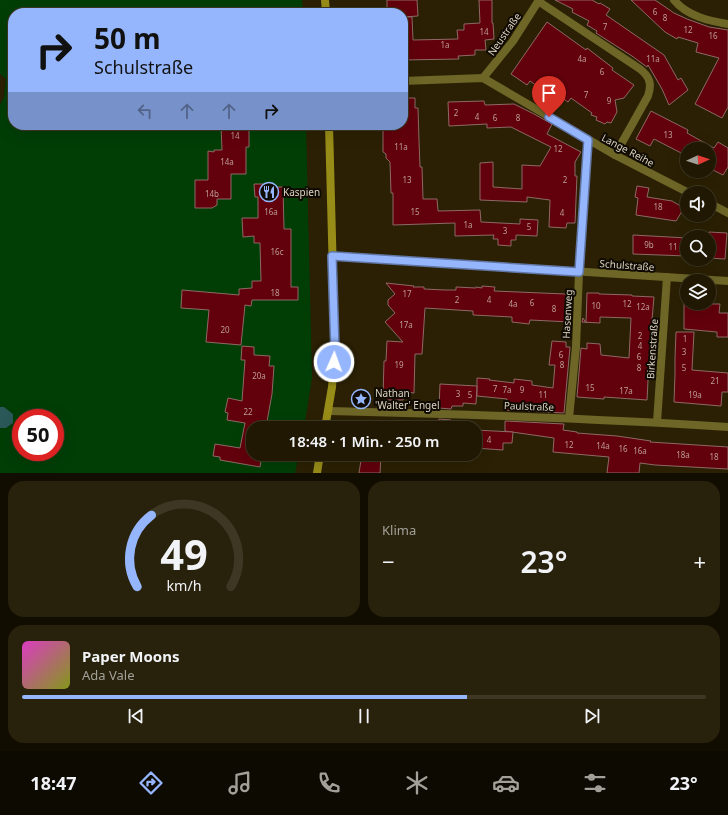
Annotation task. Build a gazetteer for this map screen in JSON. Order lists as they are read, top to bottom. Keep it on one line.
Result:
{"streets":{"street":["Neustraße","Lange Reihe","Schulstraße","Hasenweg","Birkenstraße","Paulstraße"]},"crossings":[["Neustraße","Lange Reihe"],["Lange Reihe","Hasenweg"],["Schulstraße","Hasenweg"],["Schulstraße","Birkenstraße"],["Hasenweg","Paulstraße"],["Birkenstraße","Paulstraße"]],"places":{"restaurant":["Kaspien"],"place":["Nathan 'Walter' Engel"]},"house_numbers":["6","8","7","12","14","16","1a","4a","11a","6","7","9","2","4","6","8","13","14","11a","12","14a","13","2","14b","18","16a","15","4","1a","5","3","9b","11","16c","18","17","2","4","6","4a","12","10","12a","8","17a","20","2","1","4","3","6","6","19","8","8","5","20a","21","15","7","7a","9","17a","3","5","11","19a","22","4","12","14a","16","16a","18a","18"],"north":"right","page":{"turn":["50 m","Schulstraße"],"limit":"50","trip":"18:48 · 1 Min. · 250 m","tile":"Klima","heat":["−","23°","+"],"song":["Paper Moons","Ada Vale"],"tabs":["18:47","23°"],"gauge":["49","km/h"]}}
